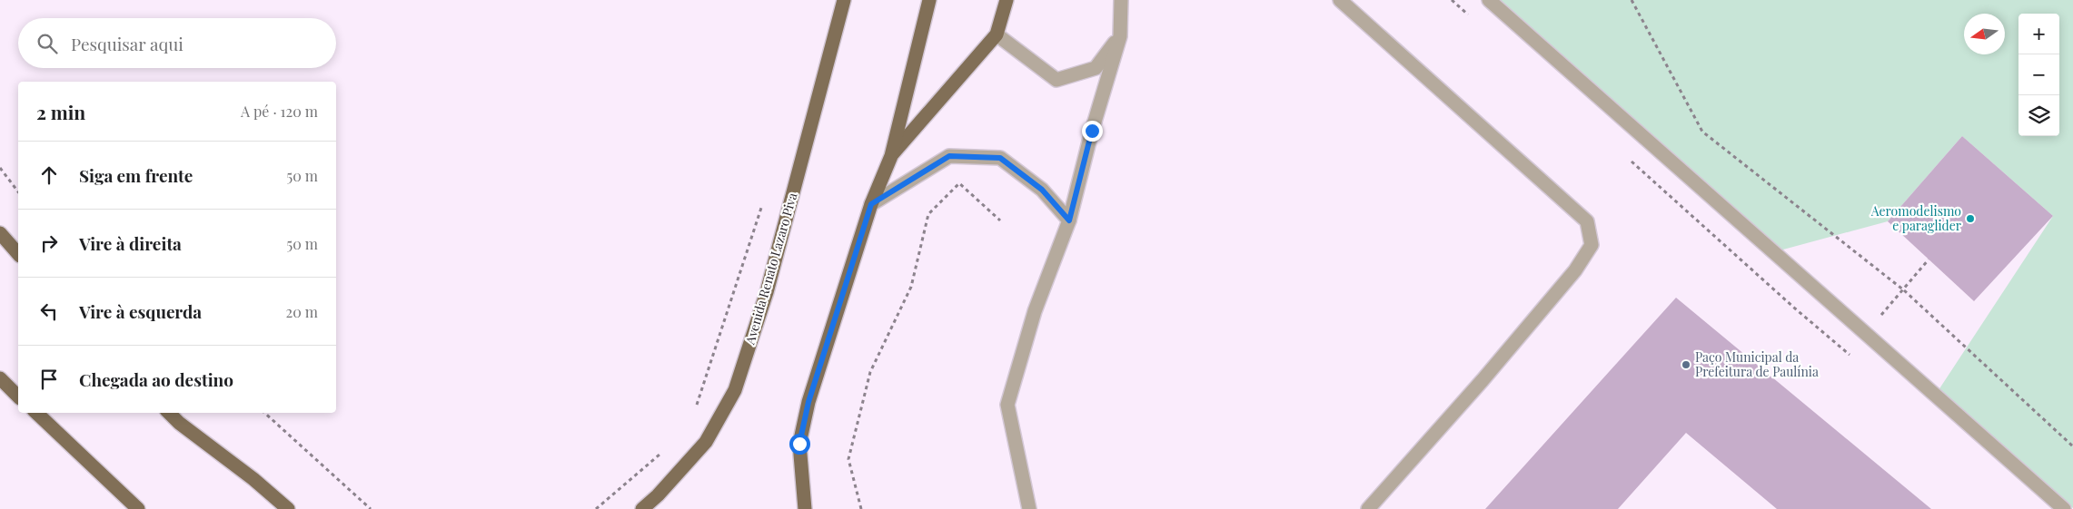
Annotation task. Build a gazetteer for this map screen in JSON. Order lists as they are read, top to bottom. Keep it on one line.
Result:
{"streets":{"main road":["Avenida Renato Lazaro Piva"]},"places":["Aeromodelismo e paraglider","Paço Municipal da Prefeitura de Paulínia"],"north":"left","page":{"map_buttons":["+","−"],"search":"Pesquisar aqui","heading":["2 min","A pé · 120 m"],"list":[["Siga em frente","50 m"],["Vire à direita","50 m"],["Vire à esquerda","20 m"],"Chegada ao destino"]}}
